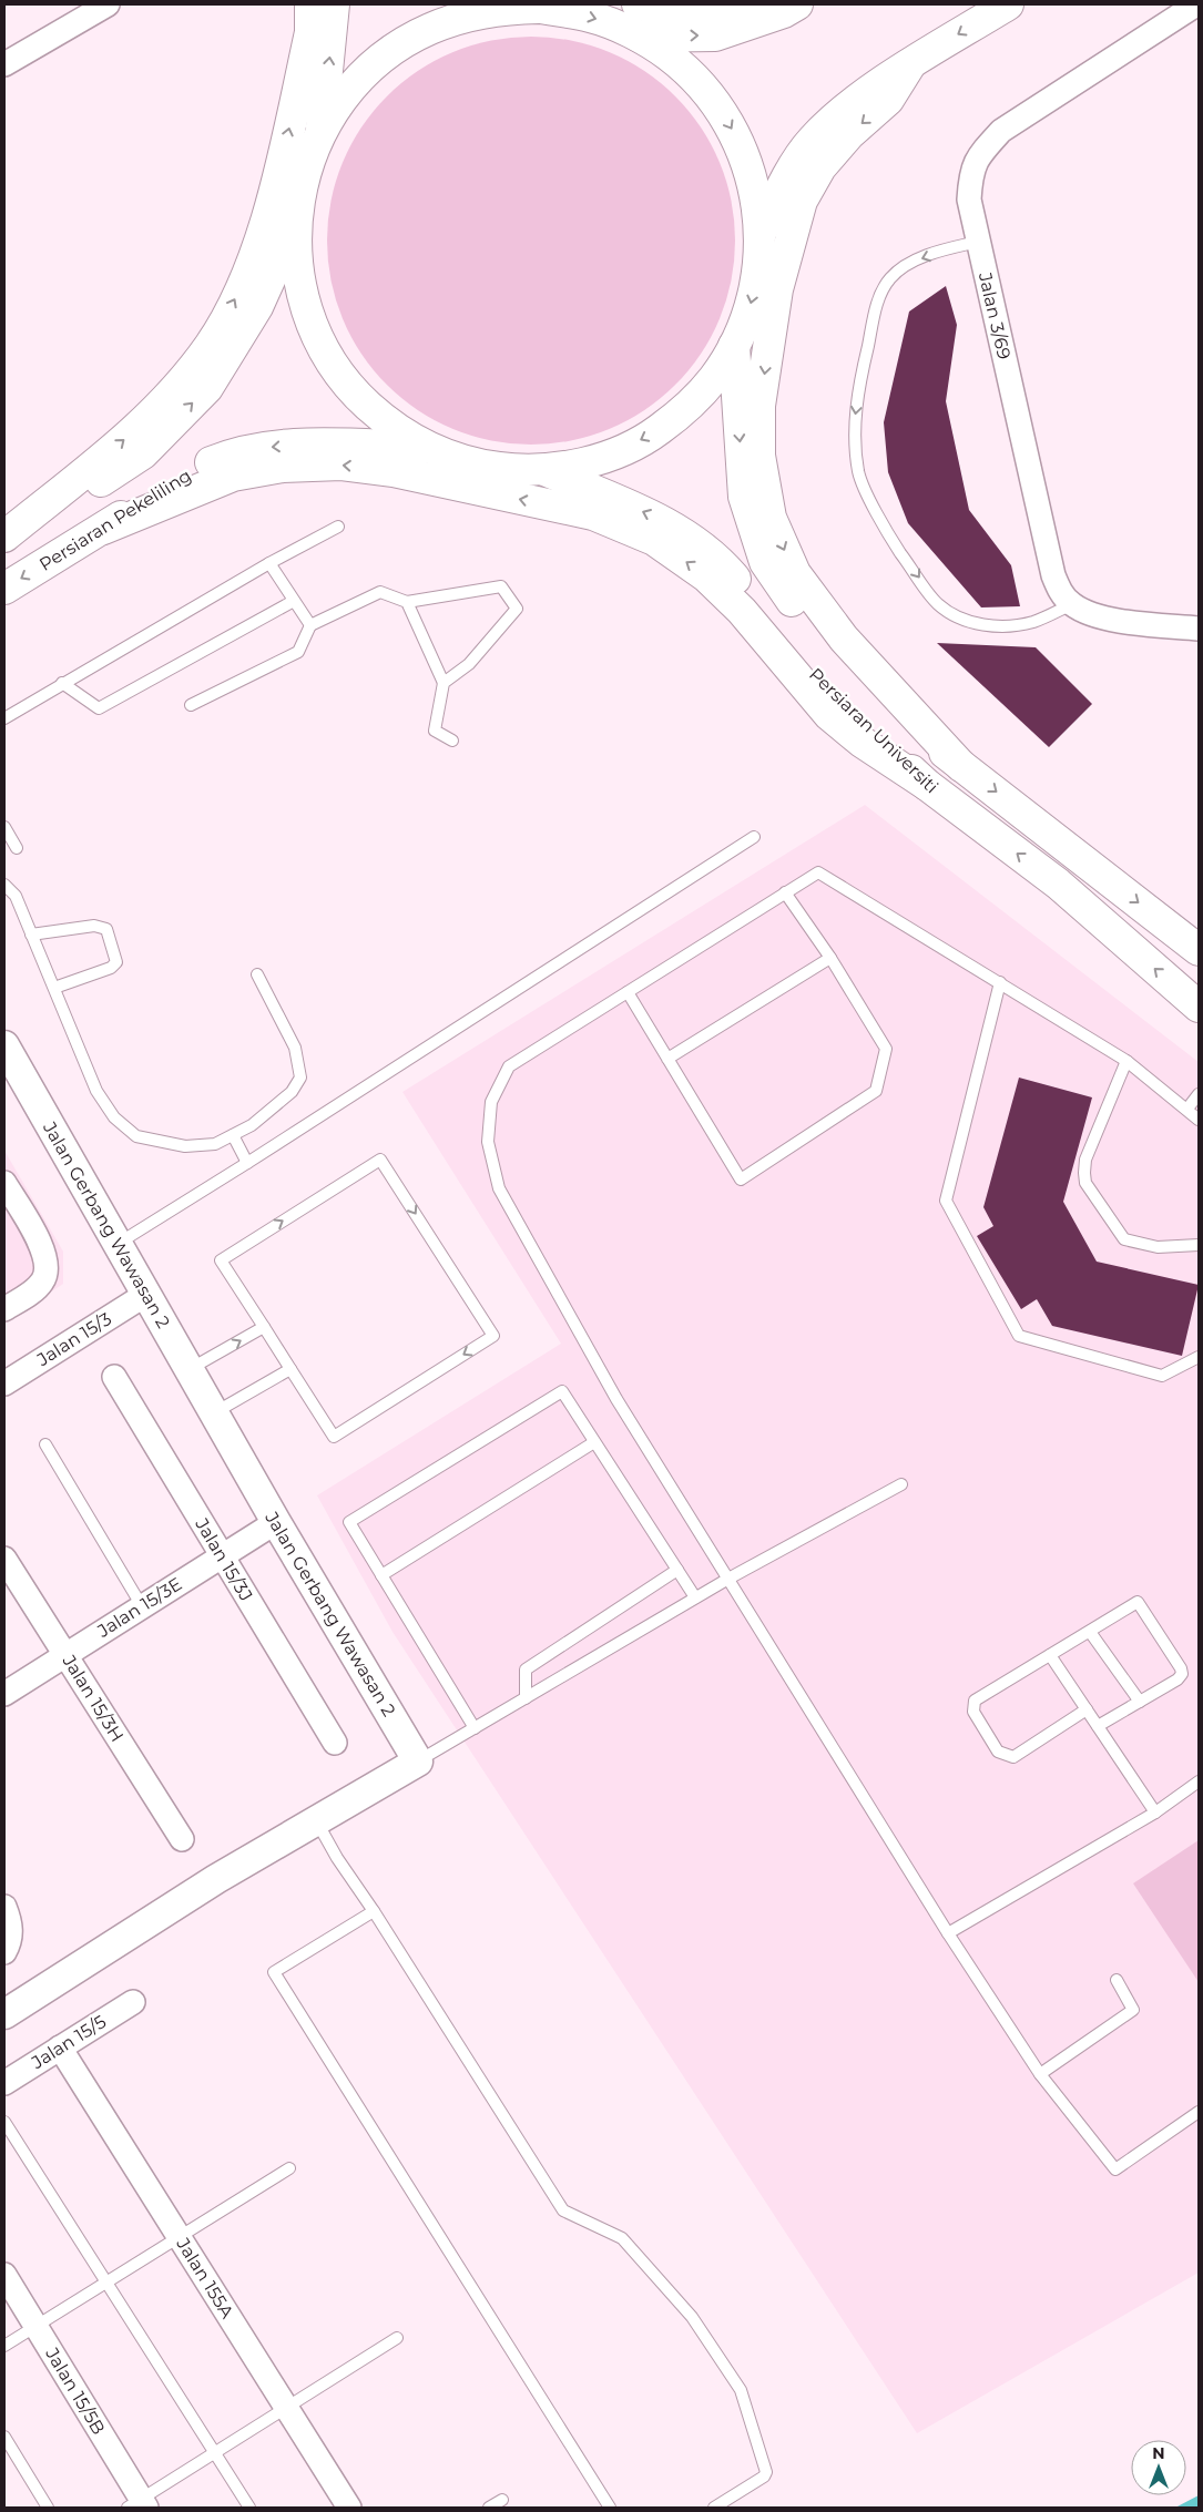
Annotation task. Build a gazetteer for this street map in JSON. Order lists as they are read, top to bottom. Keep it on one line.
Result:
{"streets":{"main road":["Persiaran Pekeliling","Persiaran Universiti"],"street":["Jalan 3/69","Jalan Gerbang Wawasan 2","Jalan 15/3","Jalan 15/3J","Jalan 15/3E","Jalan 15/3H","Jalan 15/5","Jalan 155A","Jalan 15/5B"]},"crossings":[["Jalan Gerbang Wawasan 2","Jalan 15/3"],["Jalan Gerbang Wawasan 2","Jalan 15/3E"],["Jalan 15/3J","Jalan 15/3E"],["Jalan 15/3E","Jalan 15/3H"],["Jalan 15/5","Jalan 155A"]],"one_way":["Persiaran Pekeliling"],"north":"top"}
